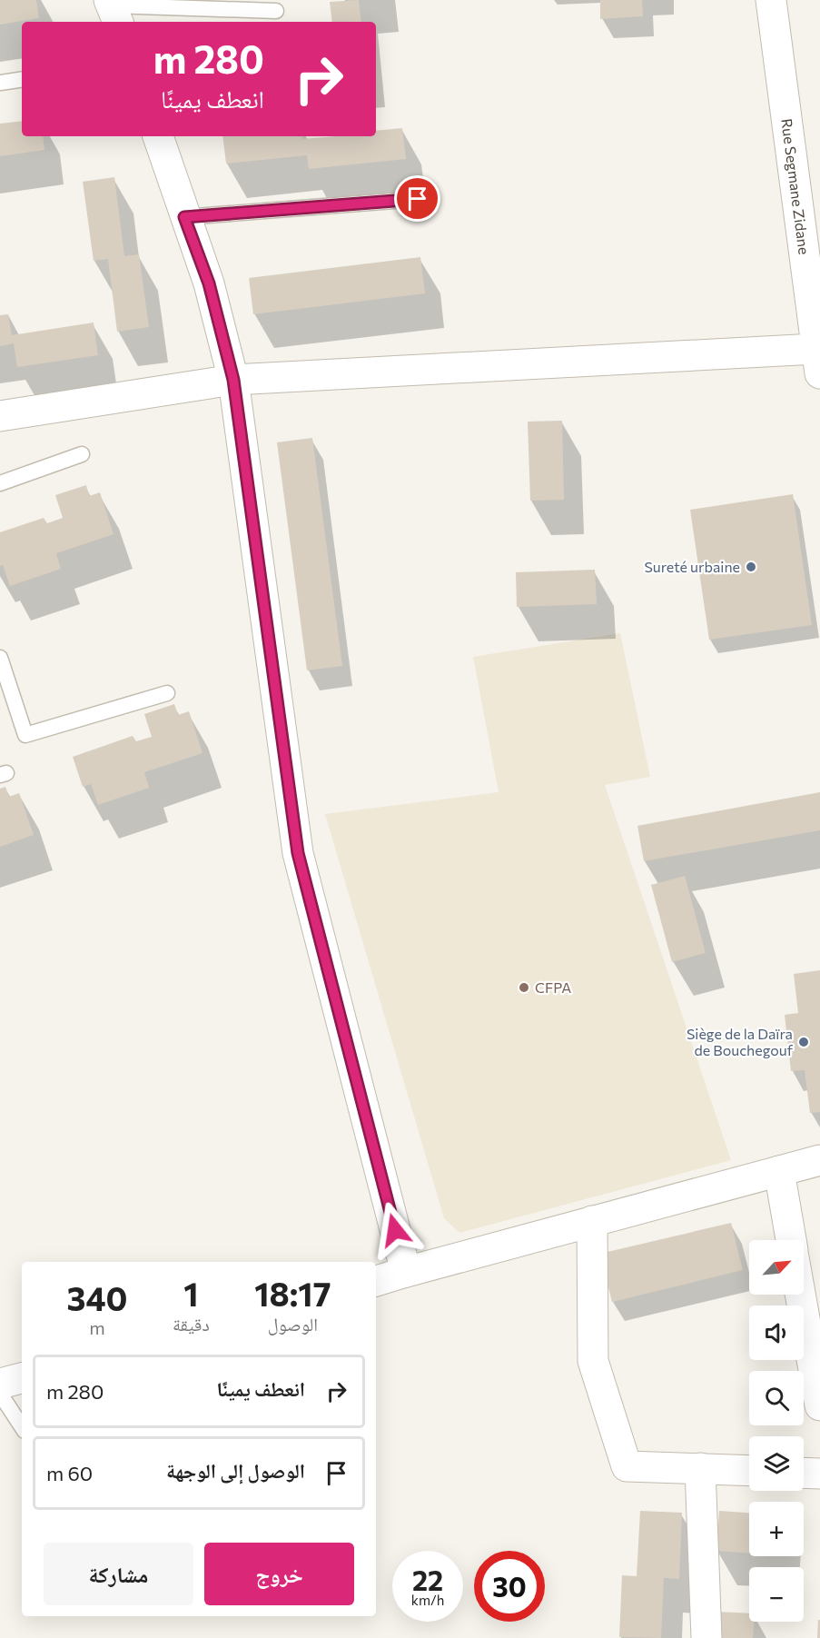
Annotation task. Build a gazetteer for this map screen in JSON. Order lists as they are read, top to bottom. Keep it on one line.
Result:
{"streets":{"street":["Rue Segmane Zidane"]},"places":["Sureté urbaine","CFPA","Siège de la Daïra de Bouchegouf"],"north":"top right","page":{"turn":["280 m","انعطف يمينًا"],"map_buttons":["+","−"],"eta":["18:17","الوصول","1","دقيقة","340","m"],"list":[{"name":"انعطف يمينًا","value":"280 m"},{"name":"الوصول إلى الوجهة","value":"60 m"}],"buttons":["خروج","مشاركة"],"speed":"22 km/h","limit":"30"}}
